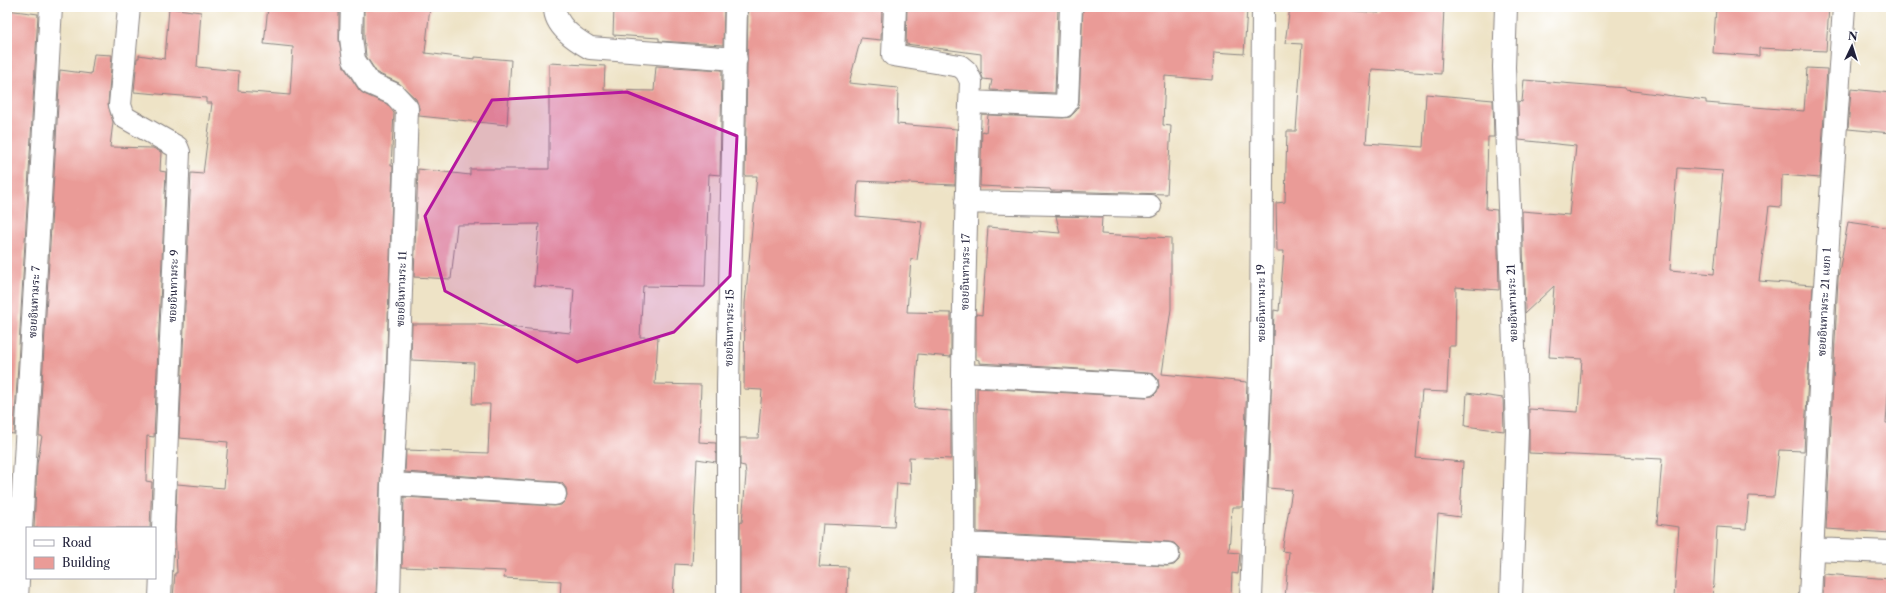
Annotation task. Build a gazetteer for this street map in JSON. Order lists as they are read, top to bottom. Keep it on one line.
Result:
{"streets":{"street":["ซอยอินทามระ 17","ซอยอินทามระ 9","ซอยอินทามระ 11","ซอยอินทามระ 7","ซอยอินทามระ 21 แยก 1","ซอยอินทามระ 19","ซอยอินทามระ 21","ซอยอินทามระ 15"]},"legend":["Road","Building"],"north":"top"}
